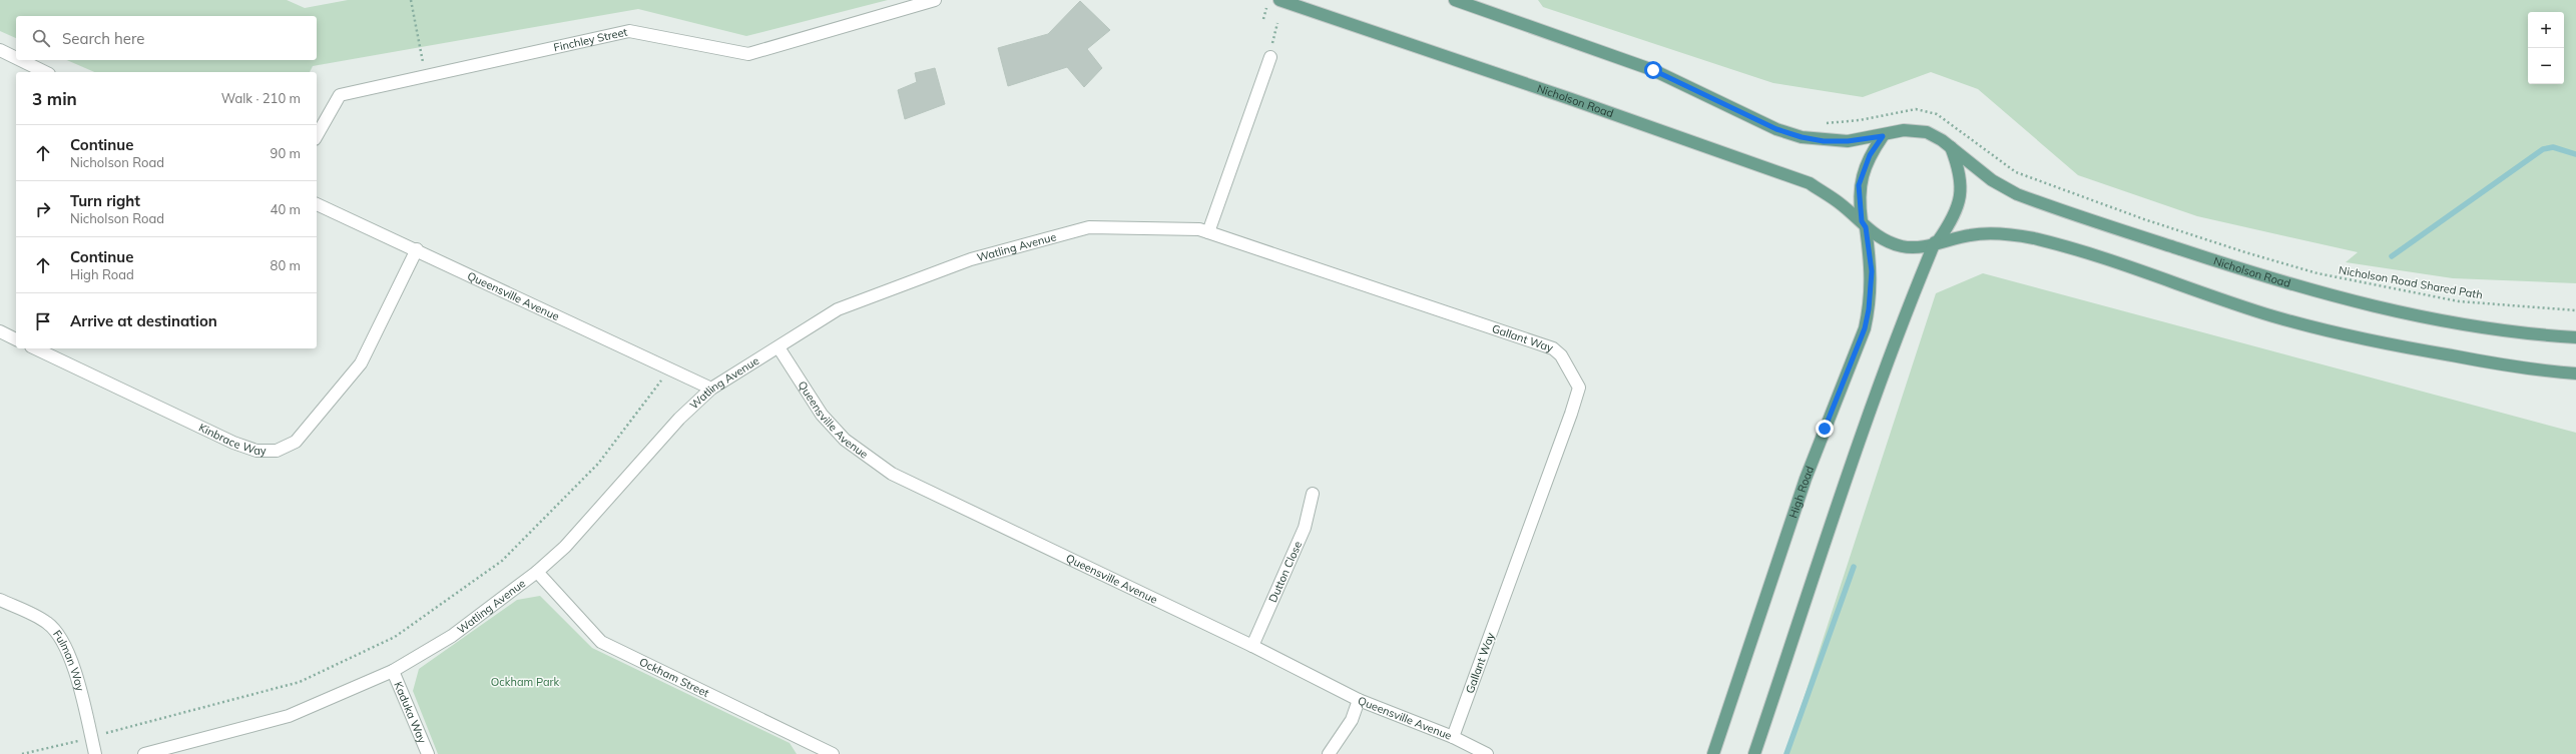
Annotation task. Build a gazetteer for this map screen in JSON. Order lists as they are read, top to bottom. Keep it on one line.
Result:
{"streets":{"main road":["Nicholson Road","High Road"],"street":["Finchley Street","Watling Avenue","Queensville Avenue","Gallant Way","Kinbrace Way","Dutton Close","Fulman Way","Ockham Street","Kaduka Way"],"path":["Nicholson Road Shared Path"]},"crossings":[["Nicholson Road","High Road"],["Watling Avenue","Queensville Avenue"],["Watling Avenue","Gallant Way"],["Watling Avenue","Ockham Street"],["Watling Avenue","Kaduka Way"],["Queensville Avenue","Gallant Way"],["Queensville Avenue","Kinbrace Way"],["Queensville Avenue","Dutton Close"]],"parks":["Ockham Park"],"page":{"map_buttons":["+","−"],"search":"Search here","heading":["3 min","Walk · 210 m"],"list":[["Continue","Nicholson Road","90 m"],["Turn right","Nicholson Road","40 m"],["Continue","High Road","80 m"],"Arrive at destination"]}}
